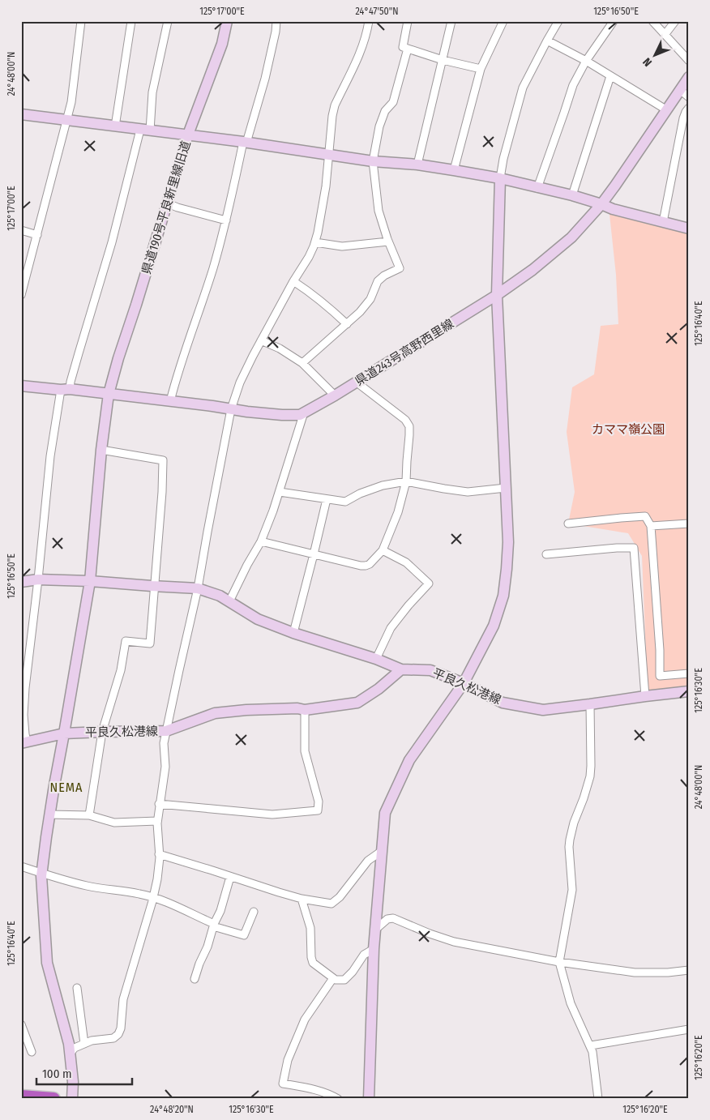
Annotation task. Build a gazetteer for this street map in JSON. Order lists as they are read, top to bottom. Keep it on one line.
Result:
{"streets":{"street":["県道190号平良新里線旧道","県道243号高野西里線","平良久松港線"]},"crossings":[["県道190号平良新里線旧道","県道243号高野西里線"],["県道190号平良新里線旧道","平良久松港線"]],"districts":["NEMA"],"parks":["カママ嶺公園"],"scale_bar":"100 m","north":"bottom left","coordinates":["125°17'00\"E","24°47'50\"N","125°16'50\"E","24°48'00\"N","125°16'40\"E","125°16'30\"E","125°16'20\"E","24°48'20\"N"]}
